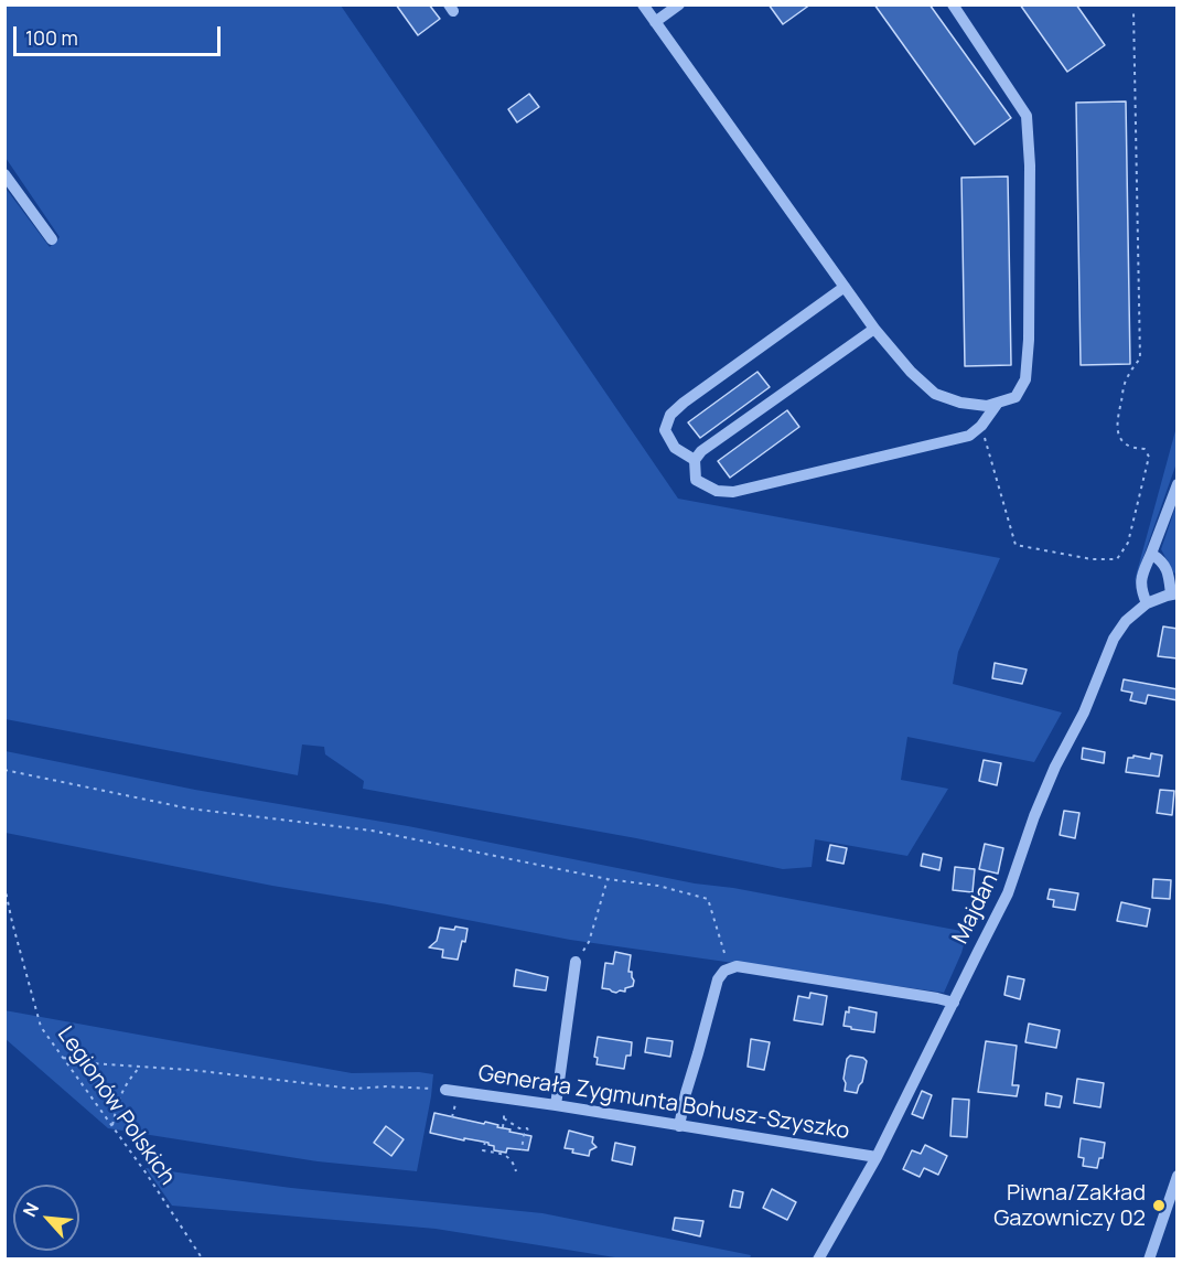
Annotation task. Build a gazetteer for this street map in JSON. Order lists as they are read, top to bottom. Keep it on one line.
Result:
{"streets":{"street":["Majdan","Generała Zygmunta Bohusz-Szyszko"],"path":["Legionów Polskich"]},"crossings":[["Majdan","Generała Zygmunta Bohusz-Szyszko"]],"places":["Piwna/Zakład Gazowniczy 02"],"scale_bar":"100 m","north":"top left"}
